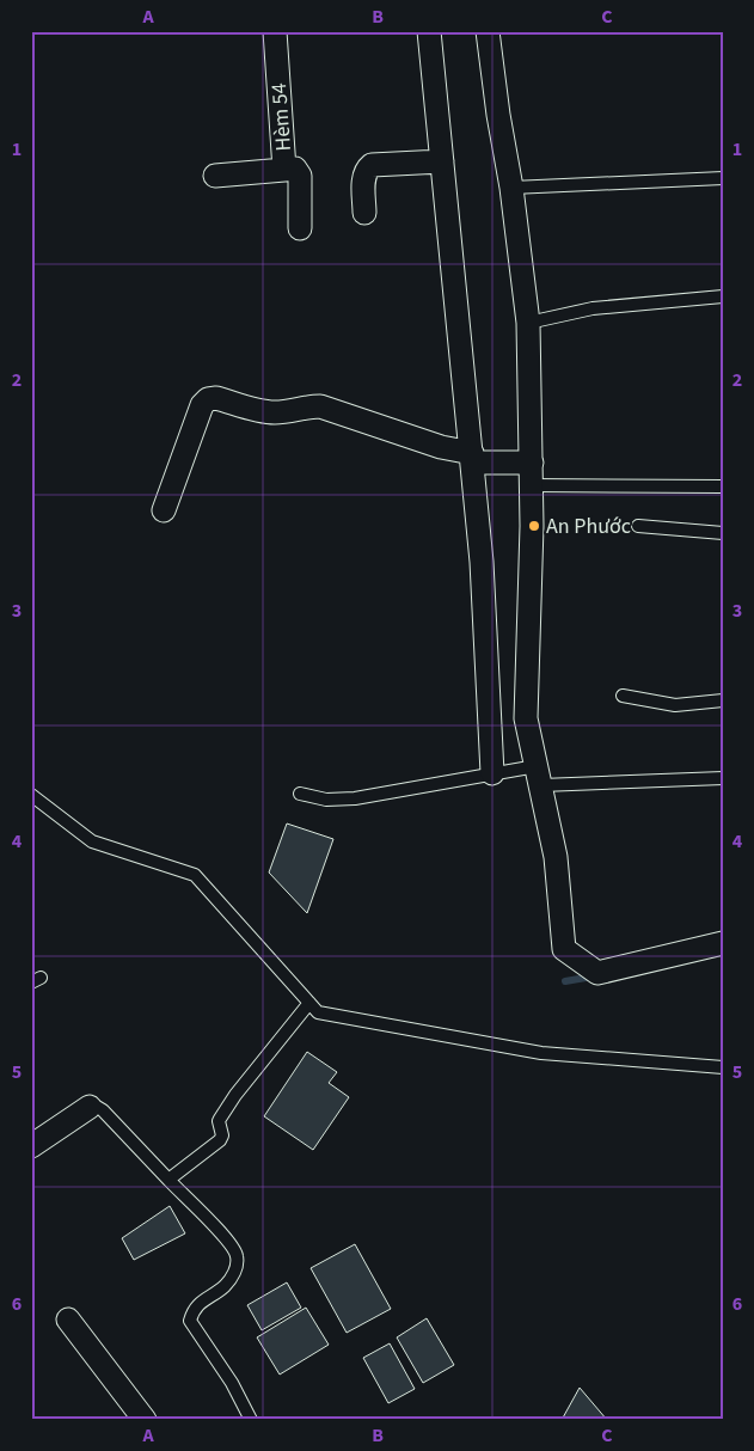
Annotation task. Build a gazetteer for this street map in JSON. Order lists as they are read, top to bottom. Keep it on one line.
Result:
{"streets":{"street":["Hèm 54"]},"places":["An Phước"],"grid":{"columns":["A","B","C"],"rows":["1","2","3","4","5","6"]}}
